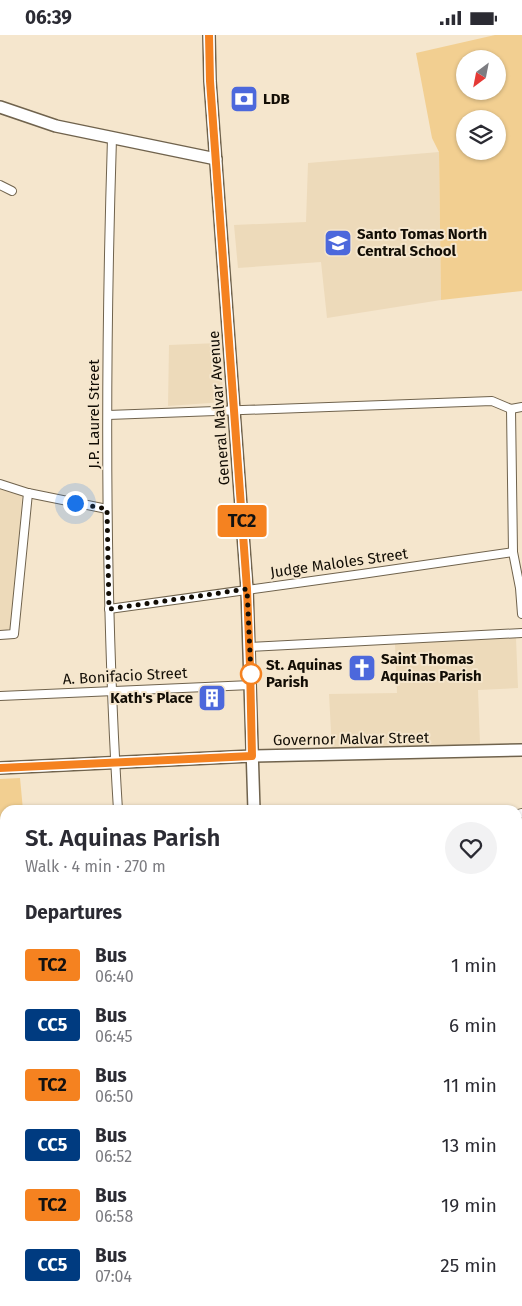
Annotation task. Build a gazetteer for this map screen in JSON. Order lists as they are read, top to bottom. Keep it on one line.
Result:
{"streets":{"main road":["General Malvar Avenue","Governor Malvar Street"],"street":["J.P. Laurel Street","Judge Maloles Street","A. Bonifacio Street"]},"crossings":[["General Malvar Avenue","Judge Maloles Street"],["General Malvar Avenue","A. Bonifacio Street"],["General Malvar Avenue","Governor Malvar Street"],["J.P. Laurel Street","Judge Maloles Street"],["J.P. Laurel Street","A. Bonifacio Street"],["J.P. Laurel Street","Governor Malvar Street"]],"places":{"bank":["LDB"],"school or university":["Santo Tomas North Central School"],"church":["Saint Thomas Aquinas Parish"],"other":["St. Aquinas Parish"],"building":["Kath's Place"]},"lines":["bus line TC2"],"north":"bottom left","page":{"status":"06:39","on_map":"TC2","heading":[["St. Aquinas Parish","Walk · 4 min · 270 m"],"Departures"],"list":[{"mark":"TC2","name":"Bus","note":"06:40","value":"1 min"},{"mark":"CC5","name":"Bus","note":"06:45","value":"6 min"},{"mark":"TC2","name":"Bus","note":"06:50","value":"11 min"},{"mark":"CC5","name":"Bus","note":"06:52","value":"13 min"},{"mark":"TC2","name":"Bus","note":"06:58","value":"19 min"},{"mark":"CC5","name":"Bus","note":"07:04","value":"25 min"}]}}
